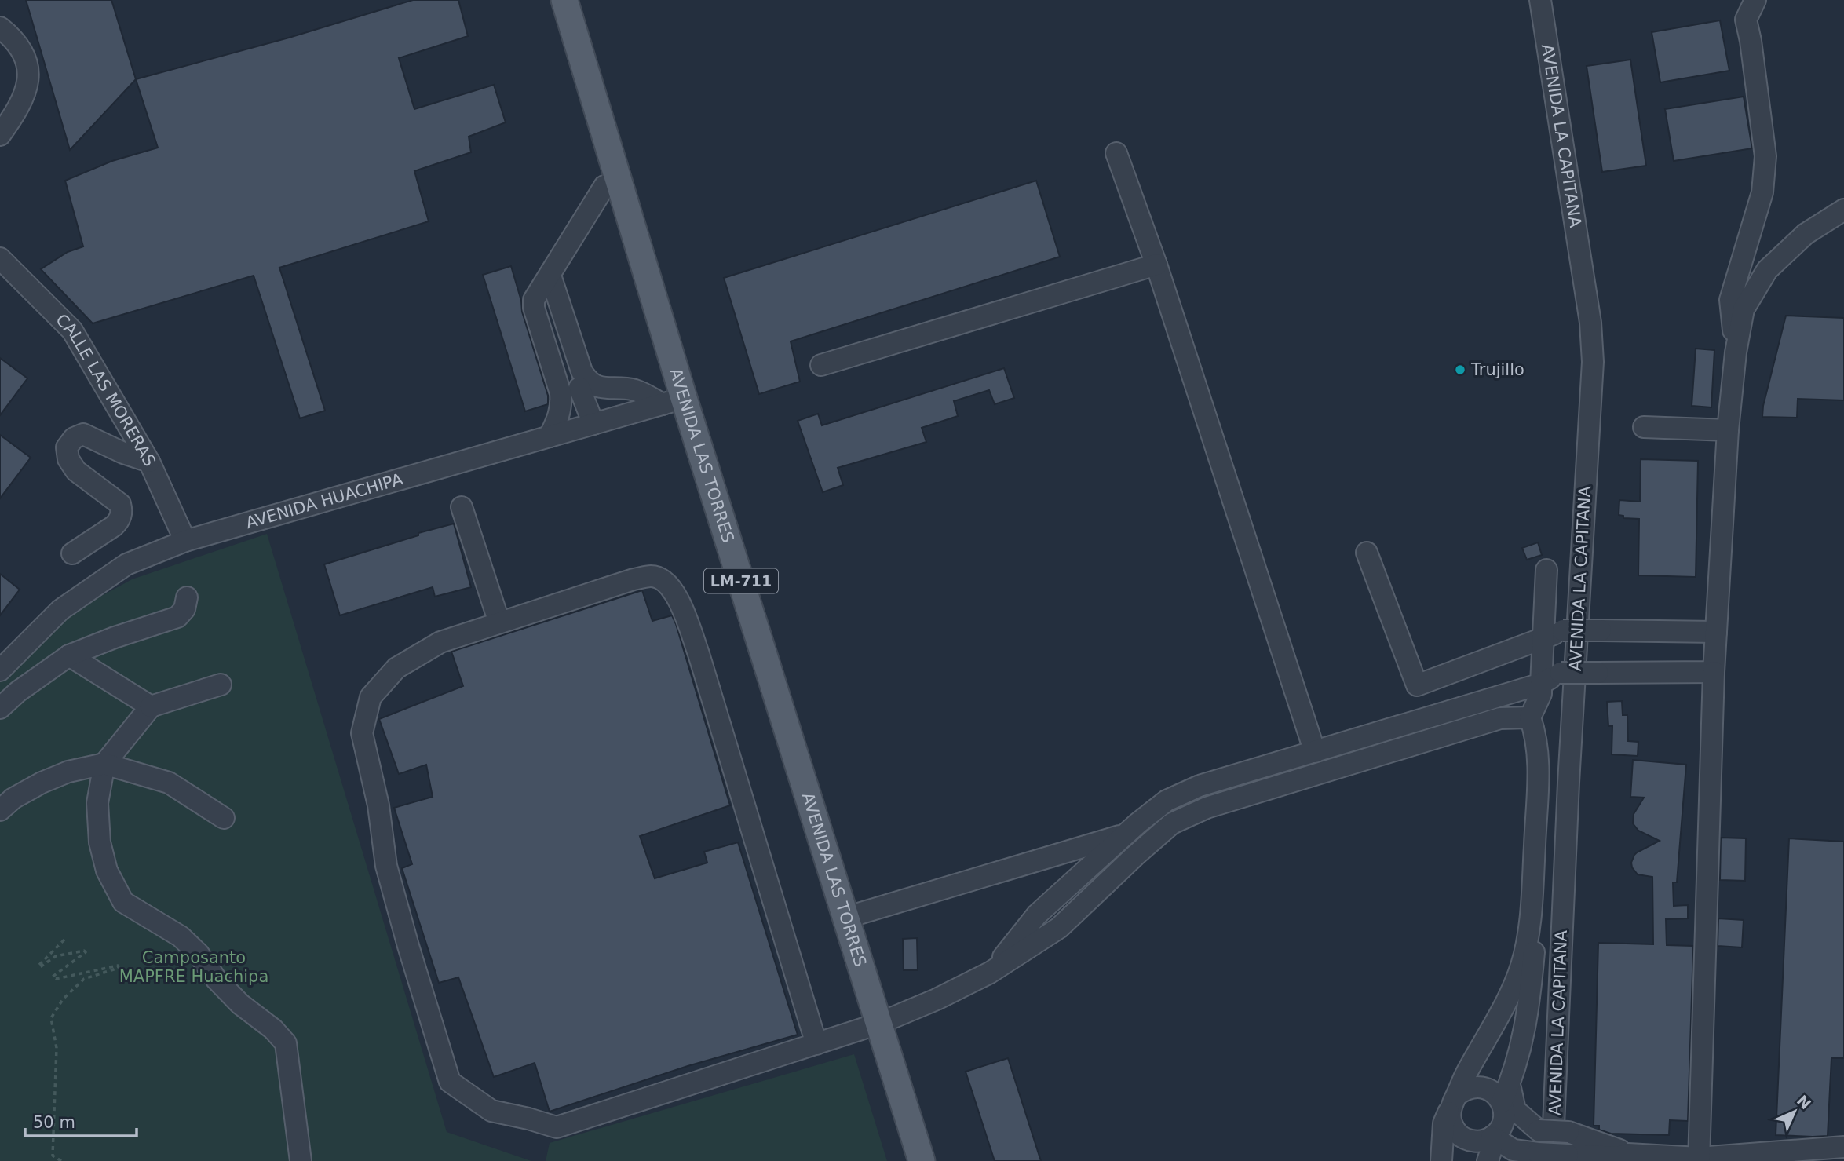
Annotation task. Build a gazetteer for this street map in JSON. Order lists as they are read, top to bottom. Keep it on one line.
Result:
{"streets":{"main road":["AVENIDA LAS TORRES","LM-711"],"street":["AVENIDA LA CAPITANA","CALLE LAS MORERAS","AVENIDA HUACHIPA"]},"crossings":[["CALLE LAS MORERAS","AVENIDA HUACHIPA"],["AVENIDA LAS TORRES","AVENIDA HUACHIPA"]],"parks":["Camposanto MAPFRE Huachipa"],"places":["Trujillo"],"scale_bar":"50 m","north":"top right"}
